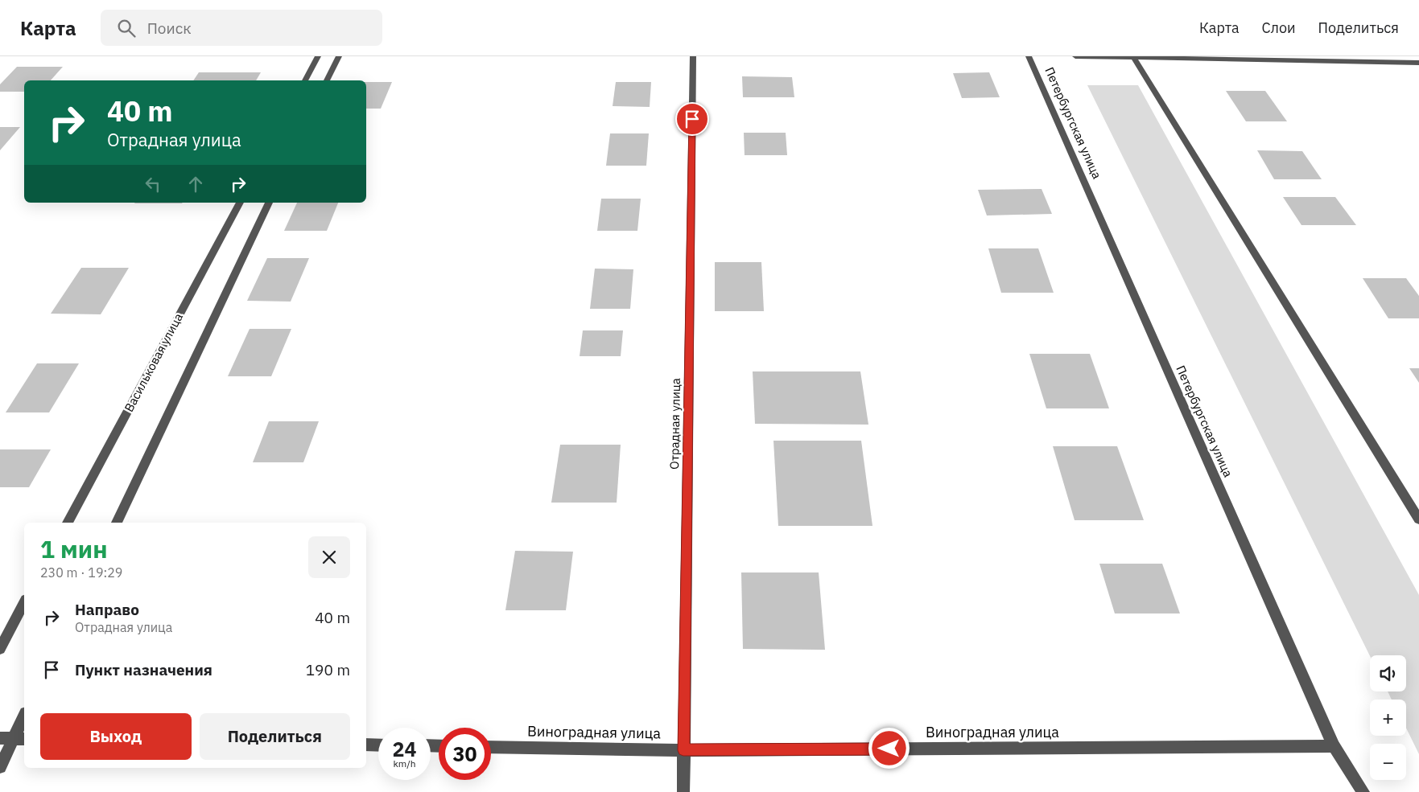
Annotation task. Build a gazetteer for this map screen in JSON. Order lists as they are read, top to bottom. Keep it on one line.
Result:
{"streets":{"street":["Петербургская улица","Васильковая улица","Отрадная улица","Виноградная улица"]},"crossings":[["Петербургская улица","Виноградная улица"],["Отрадная улица","Виноградная улица"]],"page":{"header":"Карта","search":"Поиск","nav":["Карта","Слои","Поделиться"],"turn":["40 m","Отрадная улица"],"heading":["1 мин","230 m · 19:29"],"list":[{"name":"Направо","note":"Отрадная улица","value":"40 m"},{"name":"Пункт назначения","value":"190 m"}],"map_buttons":["+","−"],"buttons":["Выход","Поделиться"],"speed":"24 km/h","limit":"30"}}
